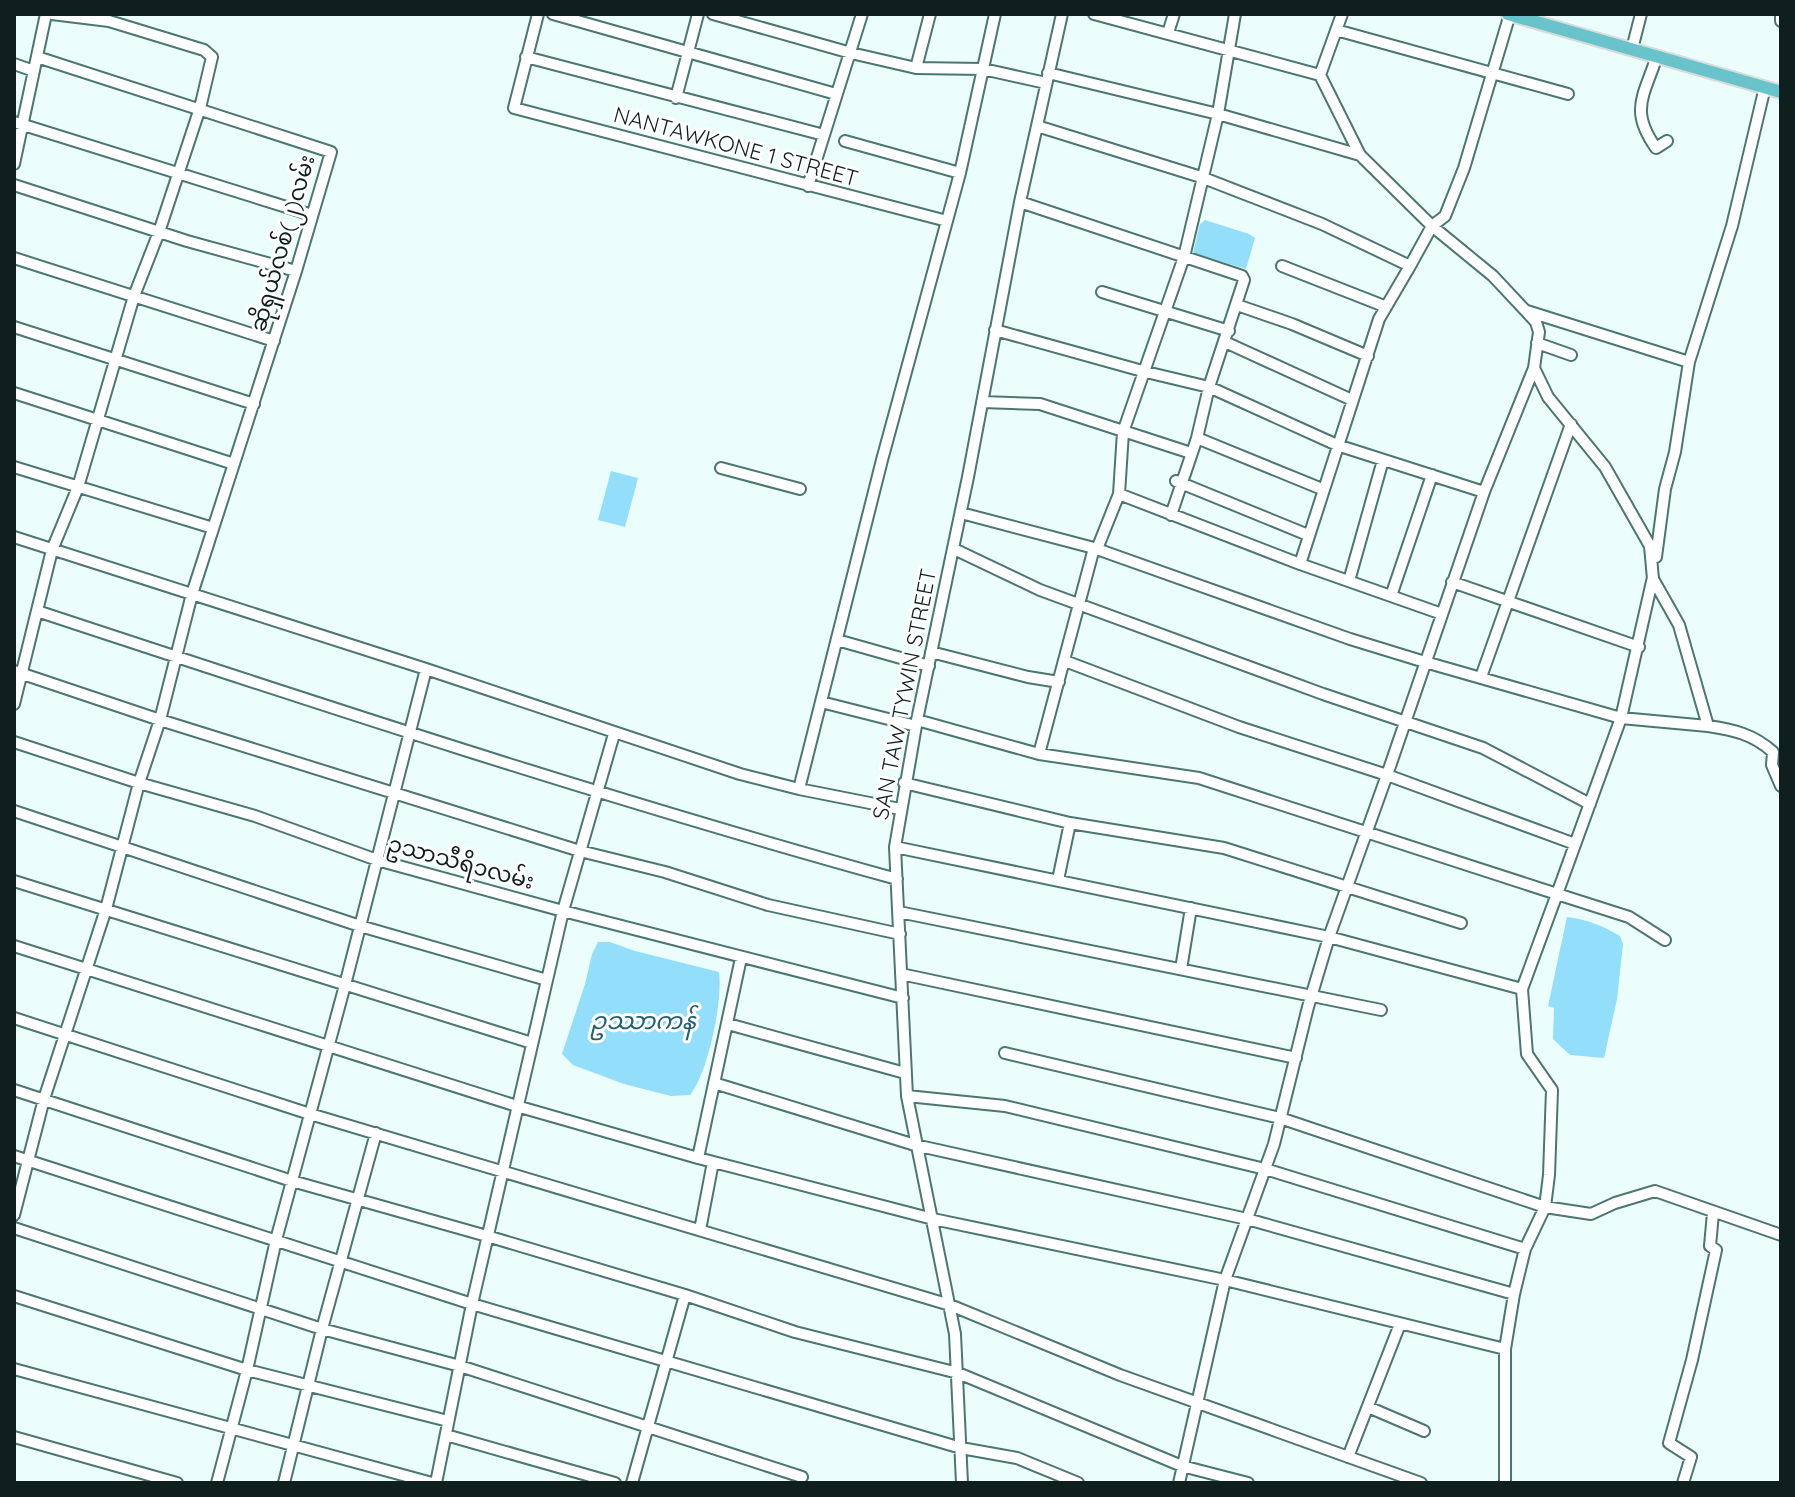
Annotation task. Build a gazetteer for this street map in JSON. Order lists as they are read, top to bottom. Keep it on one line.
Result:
{"streets":{"street":["NANTAWKONE 1 STREET","ဆိုရှယ်လစ်(၂)လမ်း","SAN TAW TYWIN STREET","ဥသာသီရိ၁လမ်း"]},"crossings":[["ဆိုရှယ်လစ်(၂)လမ်း","ဥသာသီရိ၁လမ်း"],["SAN TAW TYWIN STREET","ဥသာသီရိ၁လမ်း"]],"water":["ဥဿာကန်"]}
